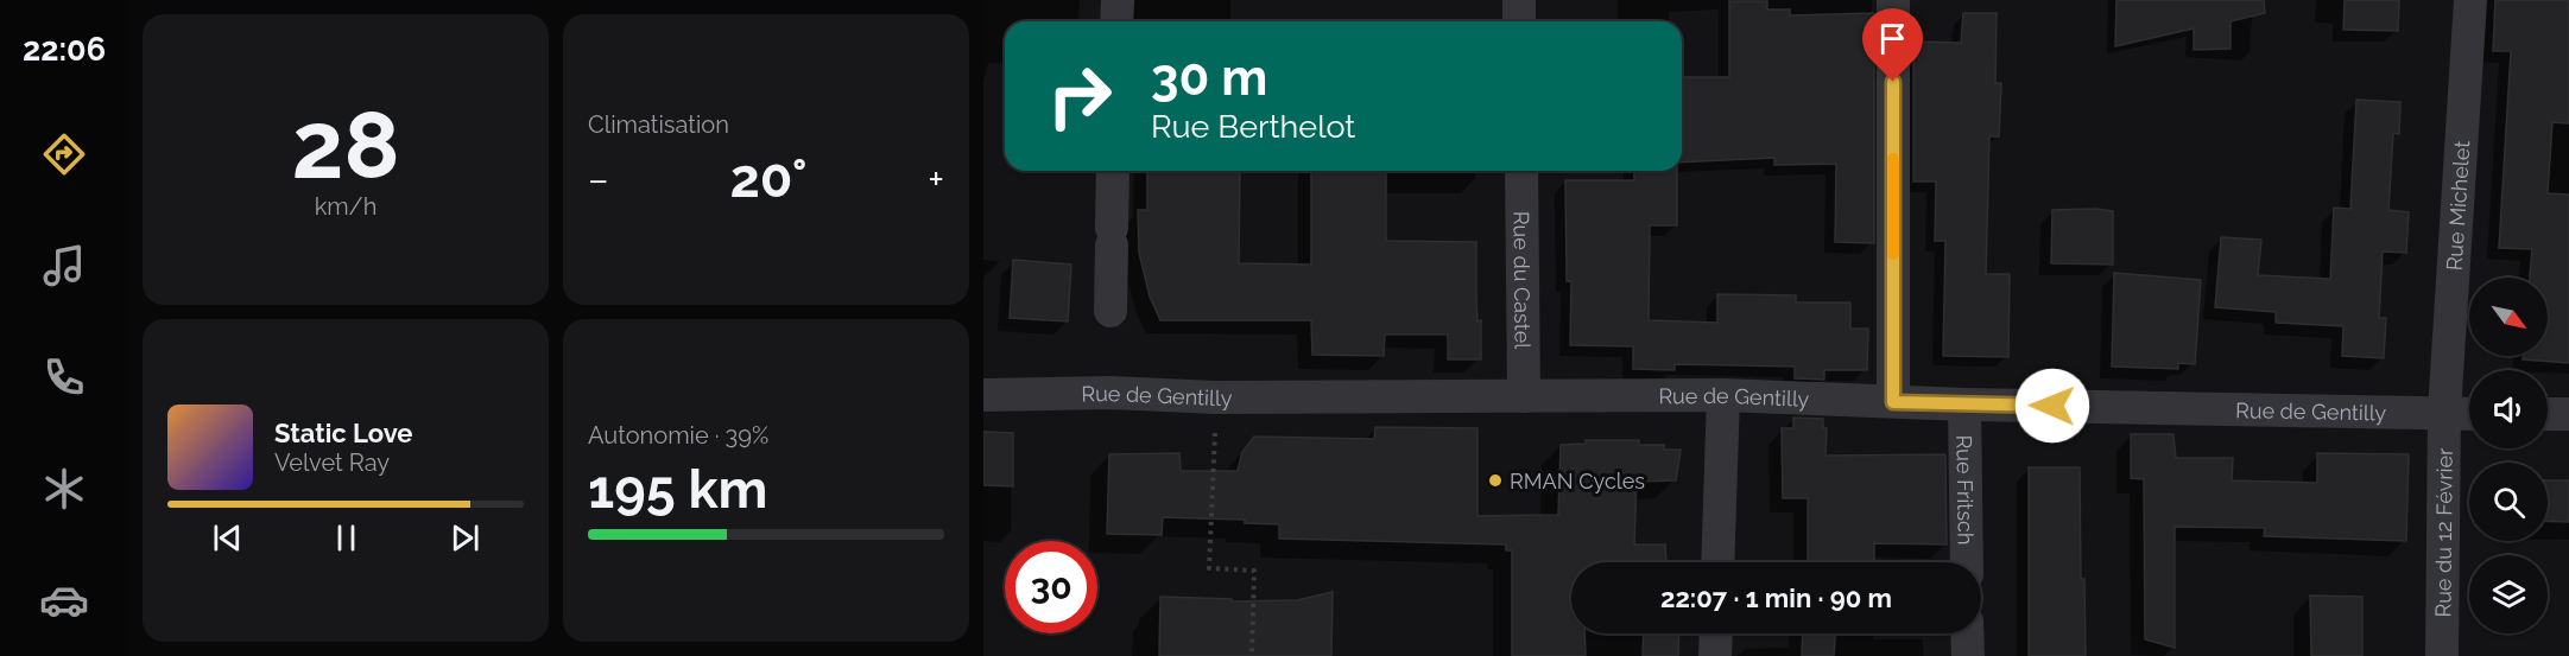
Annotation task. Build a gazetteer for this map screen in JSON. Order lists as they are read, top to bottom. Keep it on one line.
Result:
{"streets":{"street":["Rue Michelet","Rue du Castel","Rue de Gentilly","Rue Fritsch","Rue du 12 Février"]},"crossings":[["Rue Michelet","Rue de Gentilly"],["Rue Michelet","Rue du 12 Février"],["Rue du Castel","Rue de Gentilly"],["Rue de Gentilly","Rue Fritsch"],["Rue de Gentilly","Rue du 12 Février"]],"places":["RMAN Cycles"],"north":"bottom right","page":{"tabs":"22:06","tile":[["28","km/h"],"Climatisation",["Autonomie · 39%","195 km"]],"turn":["30 m","Rue Berthelot"],"heat":["−","20°","+"],"song":["Static Love","Velvet Ray"],"limit":"30","trip":"22:07 · 1 min · 90 m"}}
